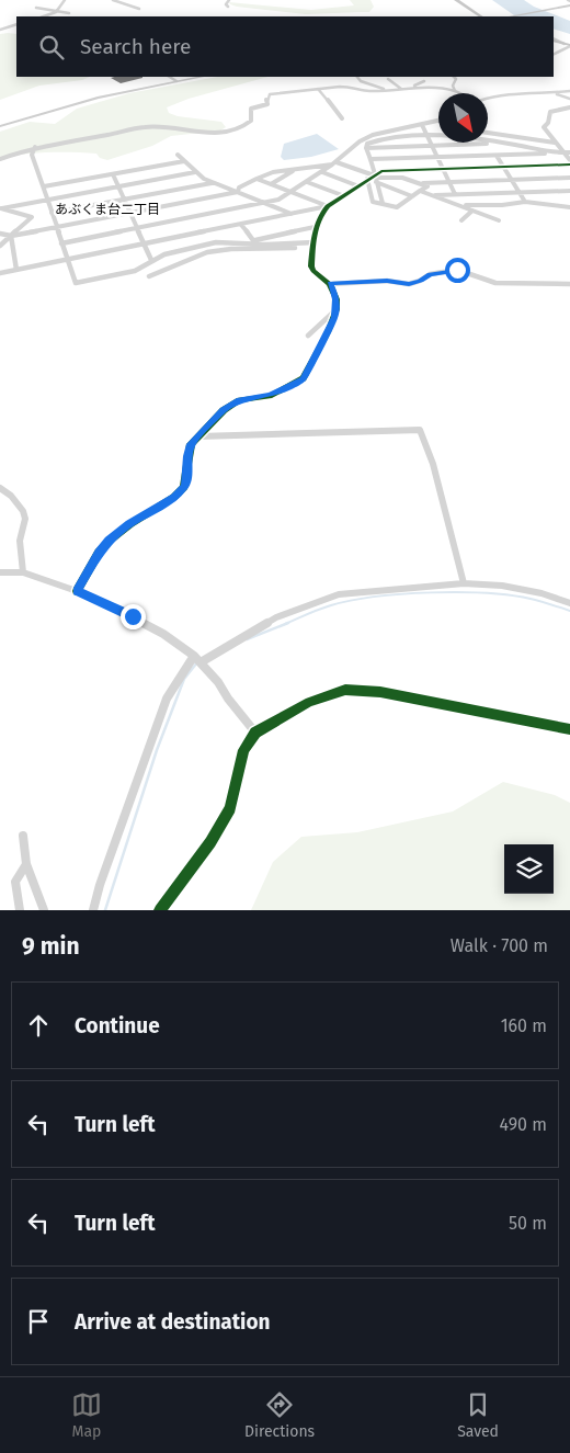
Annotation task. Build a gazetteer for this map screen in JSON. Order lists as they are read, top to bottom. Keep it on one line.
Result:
{"districts":["あぶくま台二丁目"],"north":"bottom right","page":{"search":"Search here","heading":["9 min","Walk · 700 m"],"list":[["Continue","160 m"],["Turn left","490 m"],["Turn left","50 m"],"Arrive at destination"],"nav":["Map","Directions","Saved"]}}
